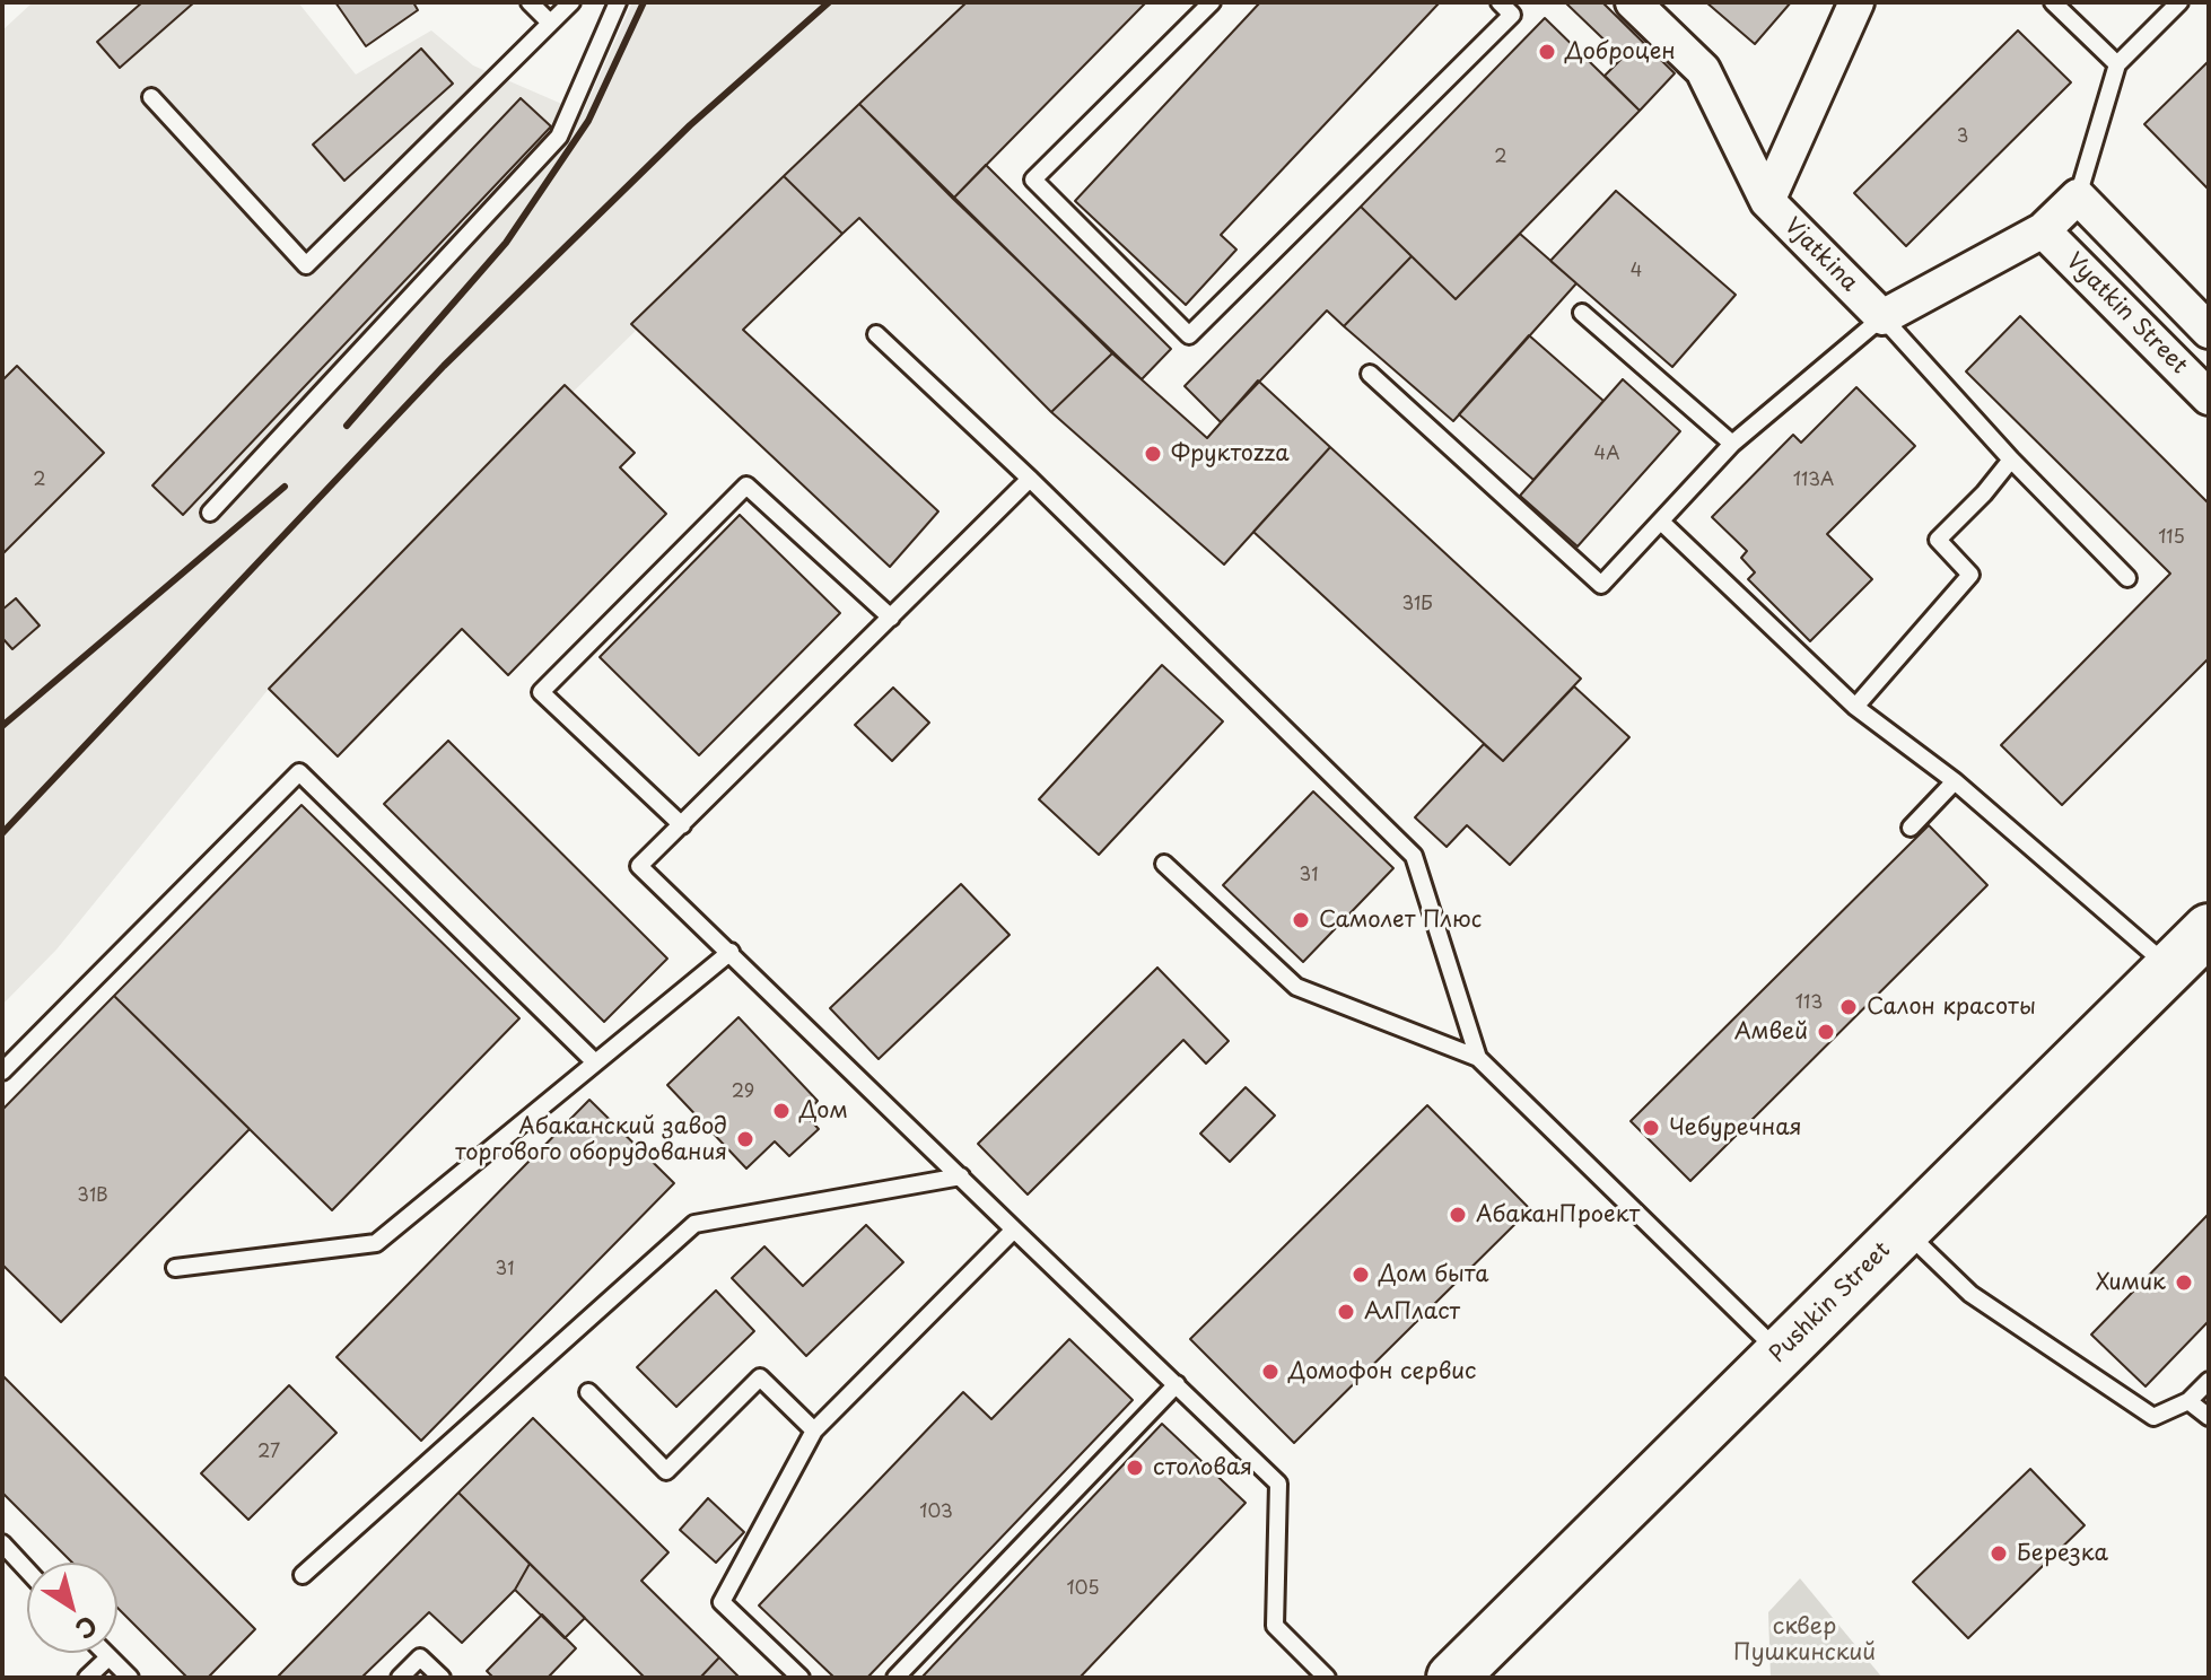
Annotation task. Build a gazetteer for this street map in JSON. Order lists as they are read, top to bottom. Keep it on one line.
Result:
{"streets":{"main road":["Pushkin Street"],"street":["Vjatkina","Vyatkin Street"]},"parks":["сквер Пушкинский"],"places":["Доброцен","Фруктоzzа","Самолет Плюс","Салон красоты","Амвей","Дом","Чебуречная","Абаканский завод торгового оборудования","АбаканПроект","Дом быта","Химик","АлПласт","Домофон сервис","столовая","Березка"],"house_numbers":["3","2","4","4А","2","113А","115","31Б","31","113","29","31В","31","27","103","105"],"north":"bottom right"}
